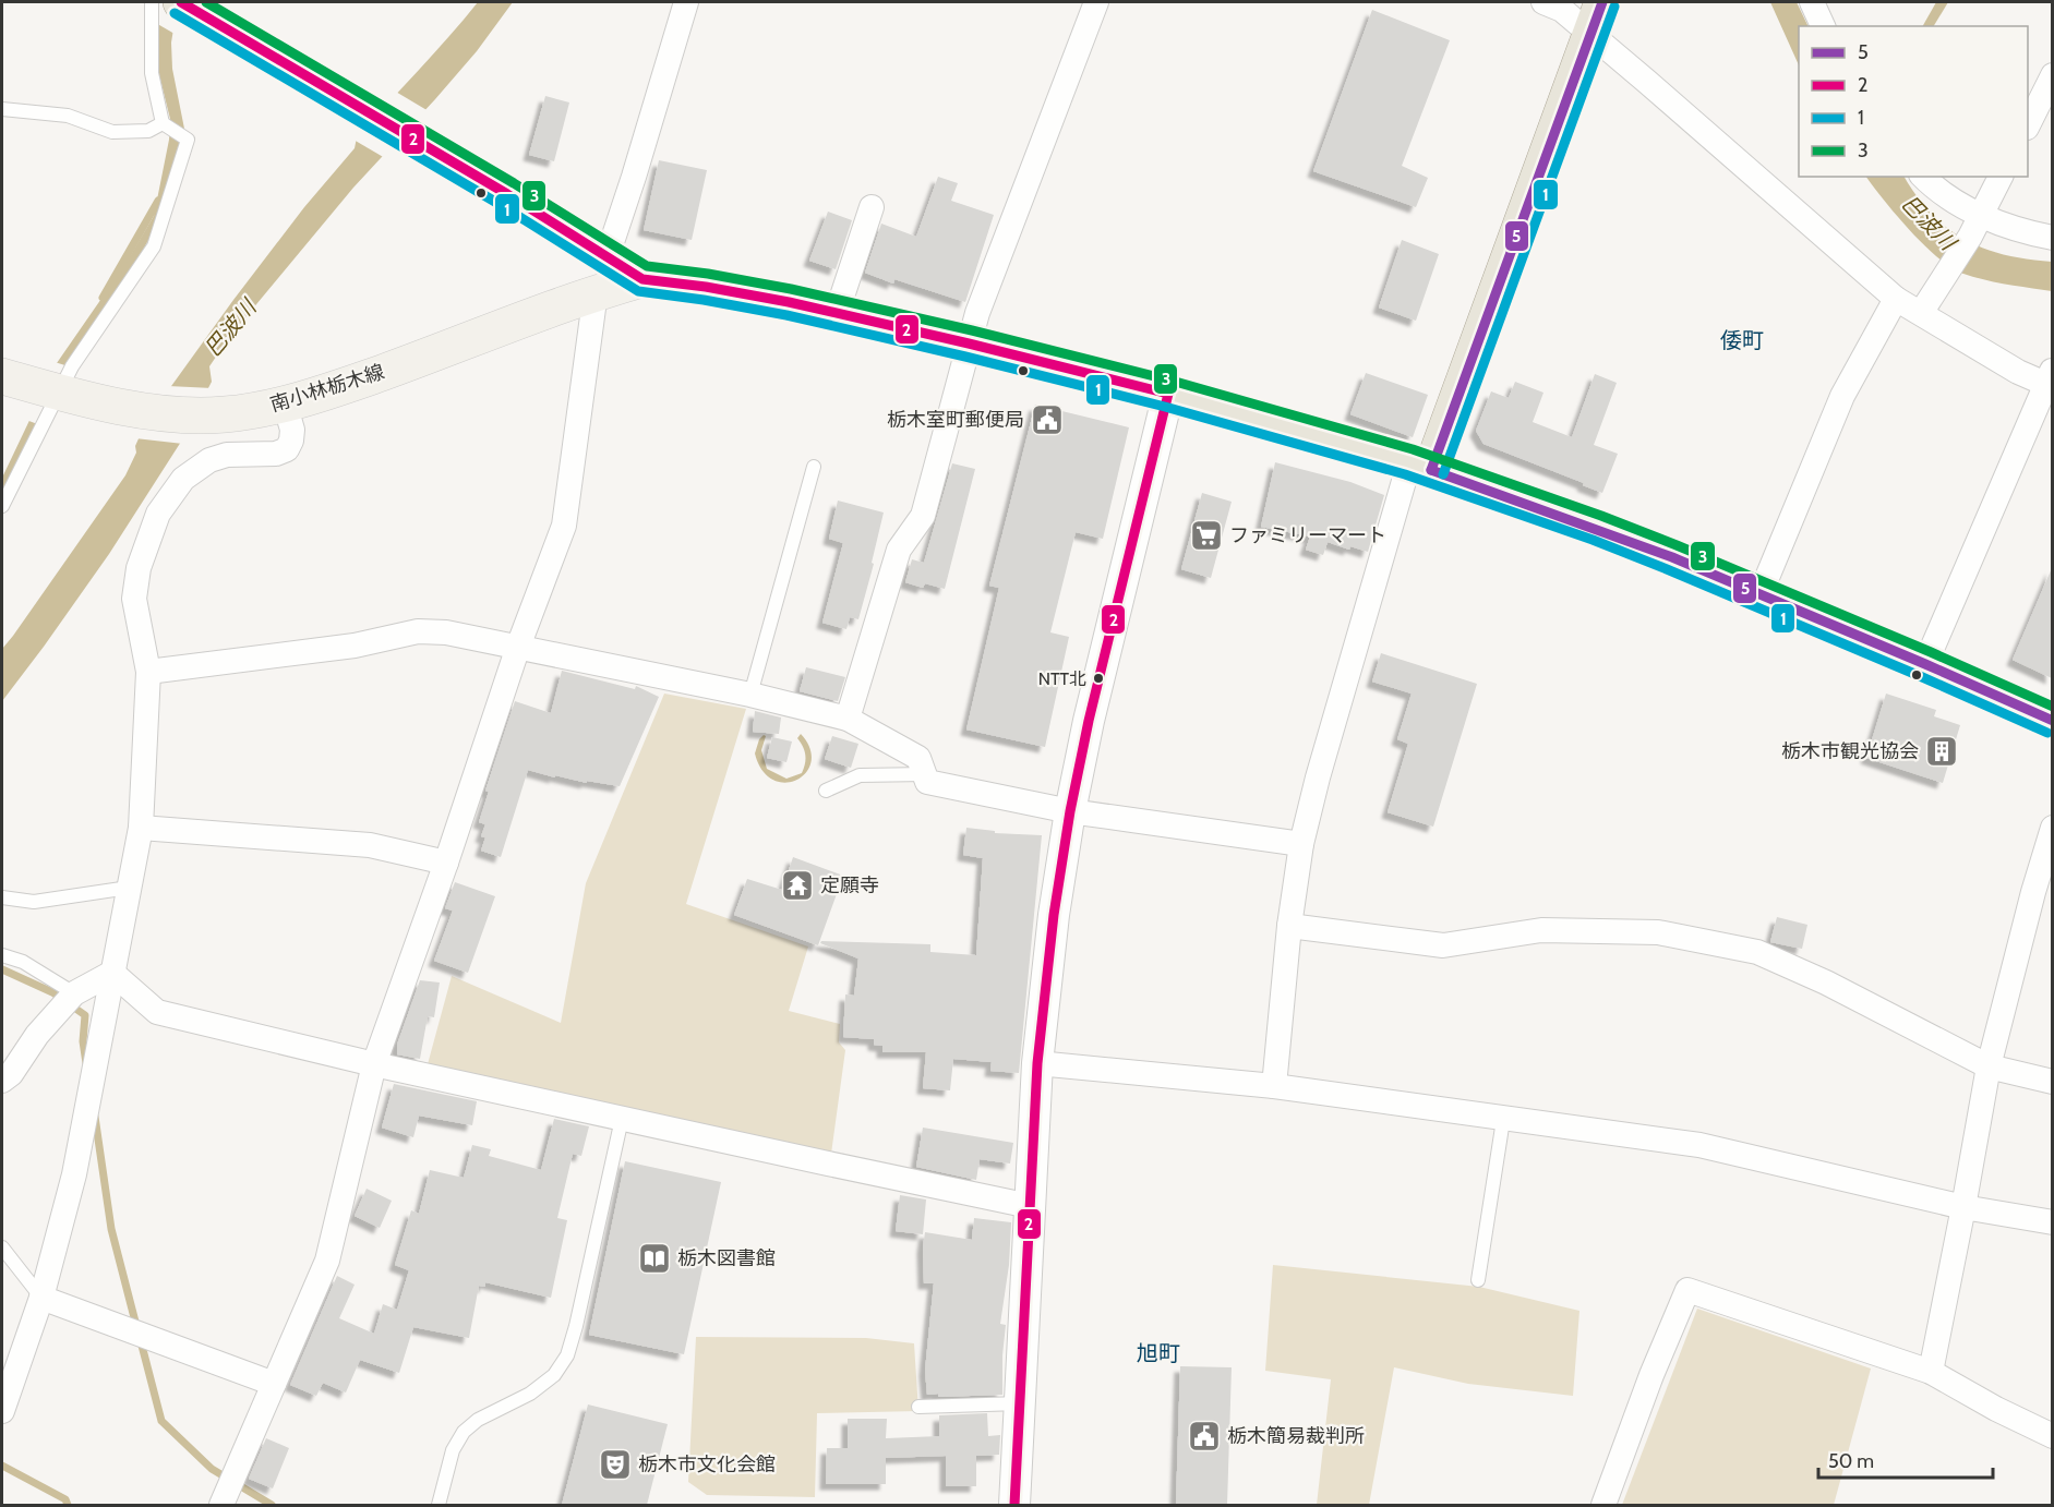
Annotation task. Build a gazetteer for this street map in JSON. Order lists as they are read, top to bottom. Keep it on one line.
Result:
{"streets":{"main road":["南小林栃木線"]},"districts":["倭町","旭町"],"water":["巴波川"],"places":{"public building":["栃木室町郵便局","栃木簡易裁判所"],"supermarket":["ファミリーマート"],"other":["NTT北"],"building":["栃木市観光協会"],"temple":["定願寺"],"library":["栃木図書館"],"theatre":["栃木市文化会館"]},"lines":["transit line 5","transit line 2","transit line 3","transit line 1"],"legend":["5","2","1","3"],"scale_bar":"50 m"}
